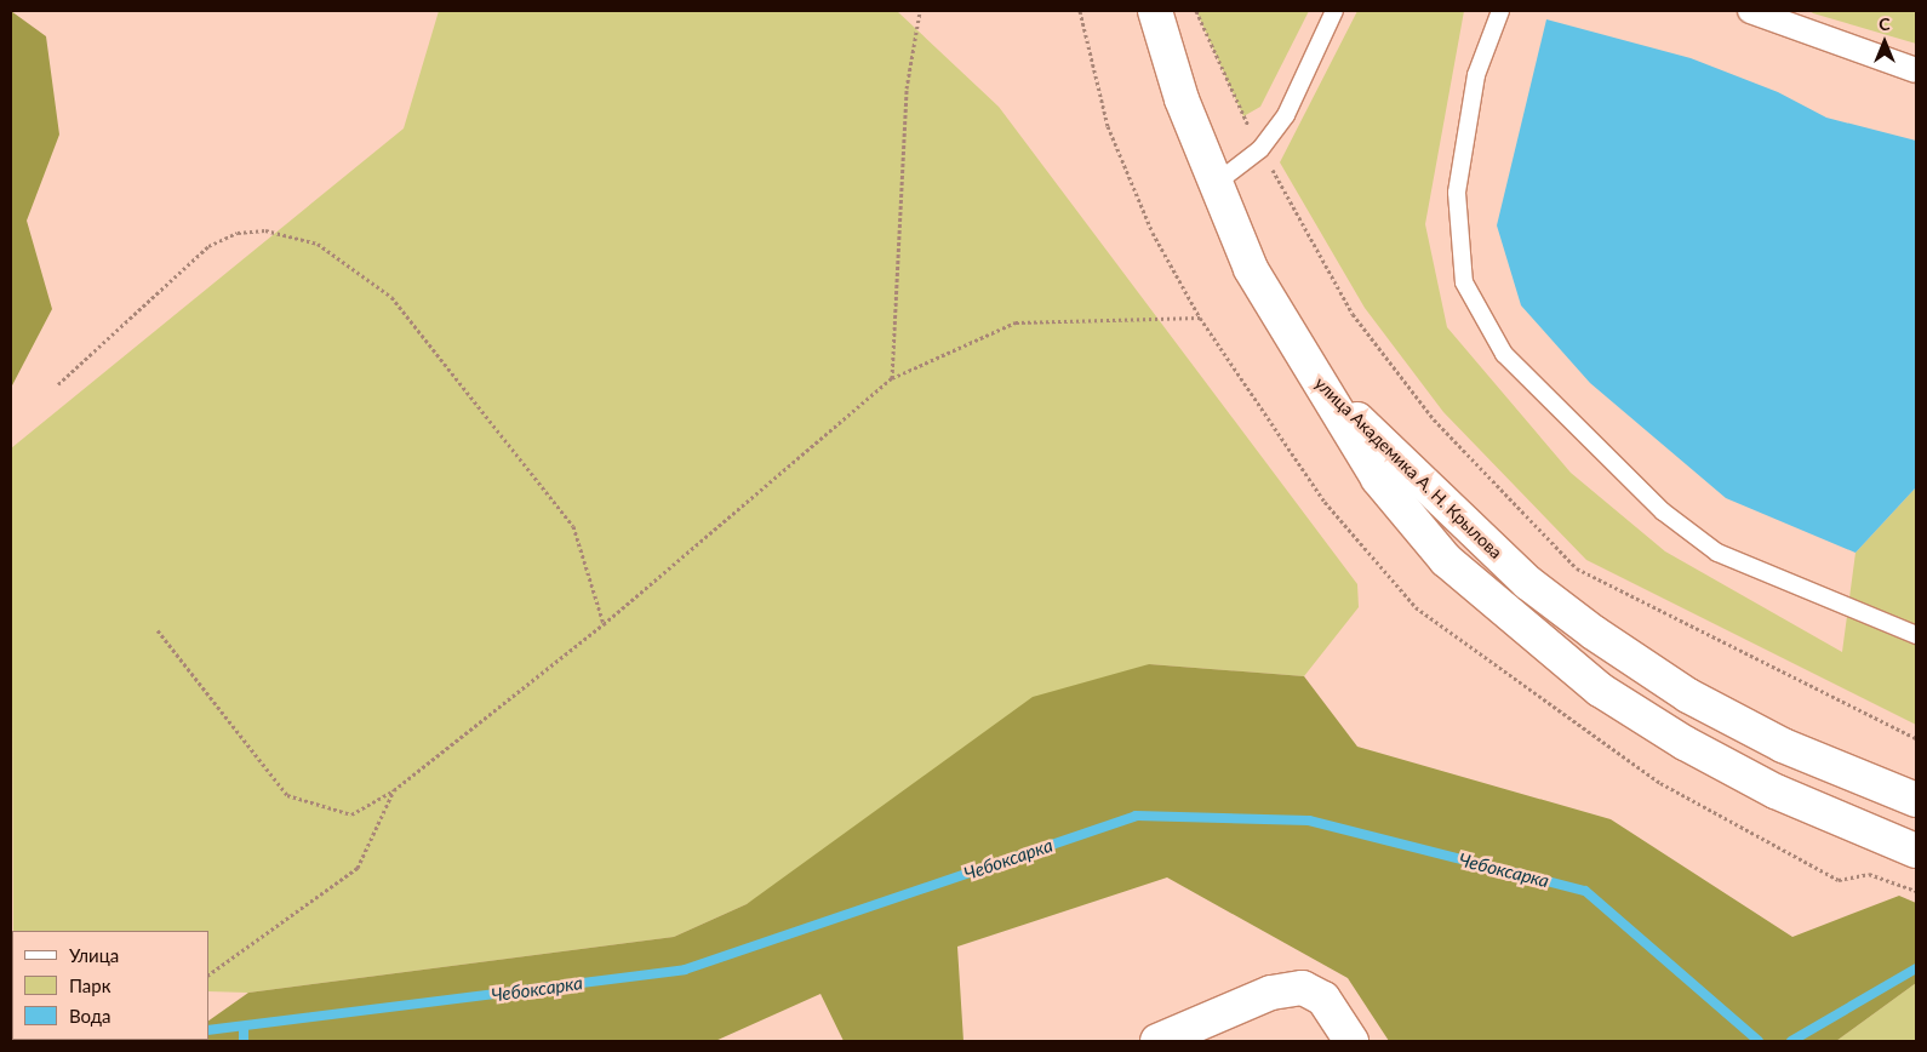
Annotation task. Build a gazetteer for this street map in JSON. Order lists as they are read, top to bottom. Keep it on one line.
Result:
{"streets":{"main road":["улица Академика А. Н. Крылова"]},"water":["Чебоксарка"],"legend":["Улица","Парк","Вода"],"north":"top"}
